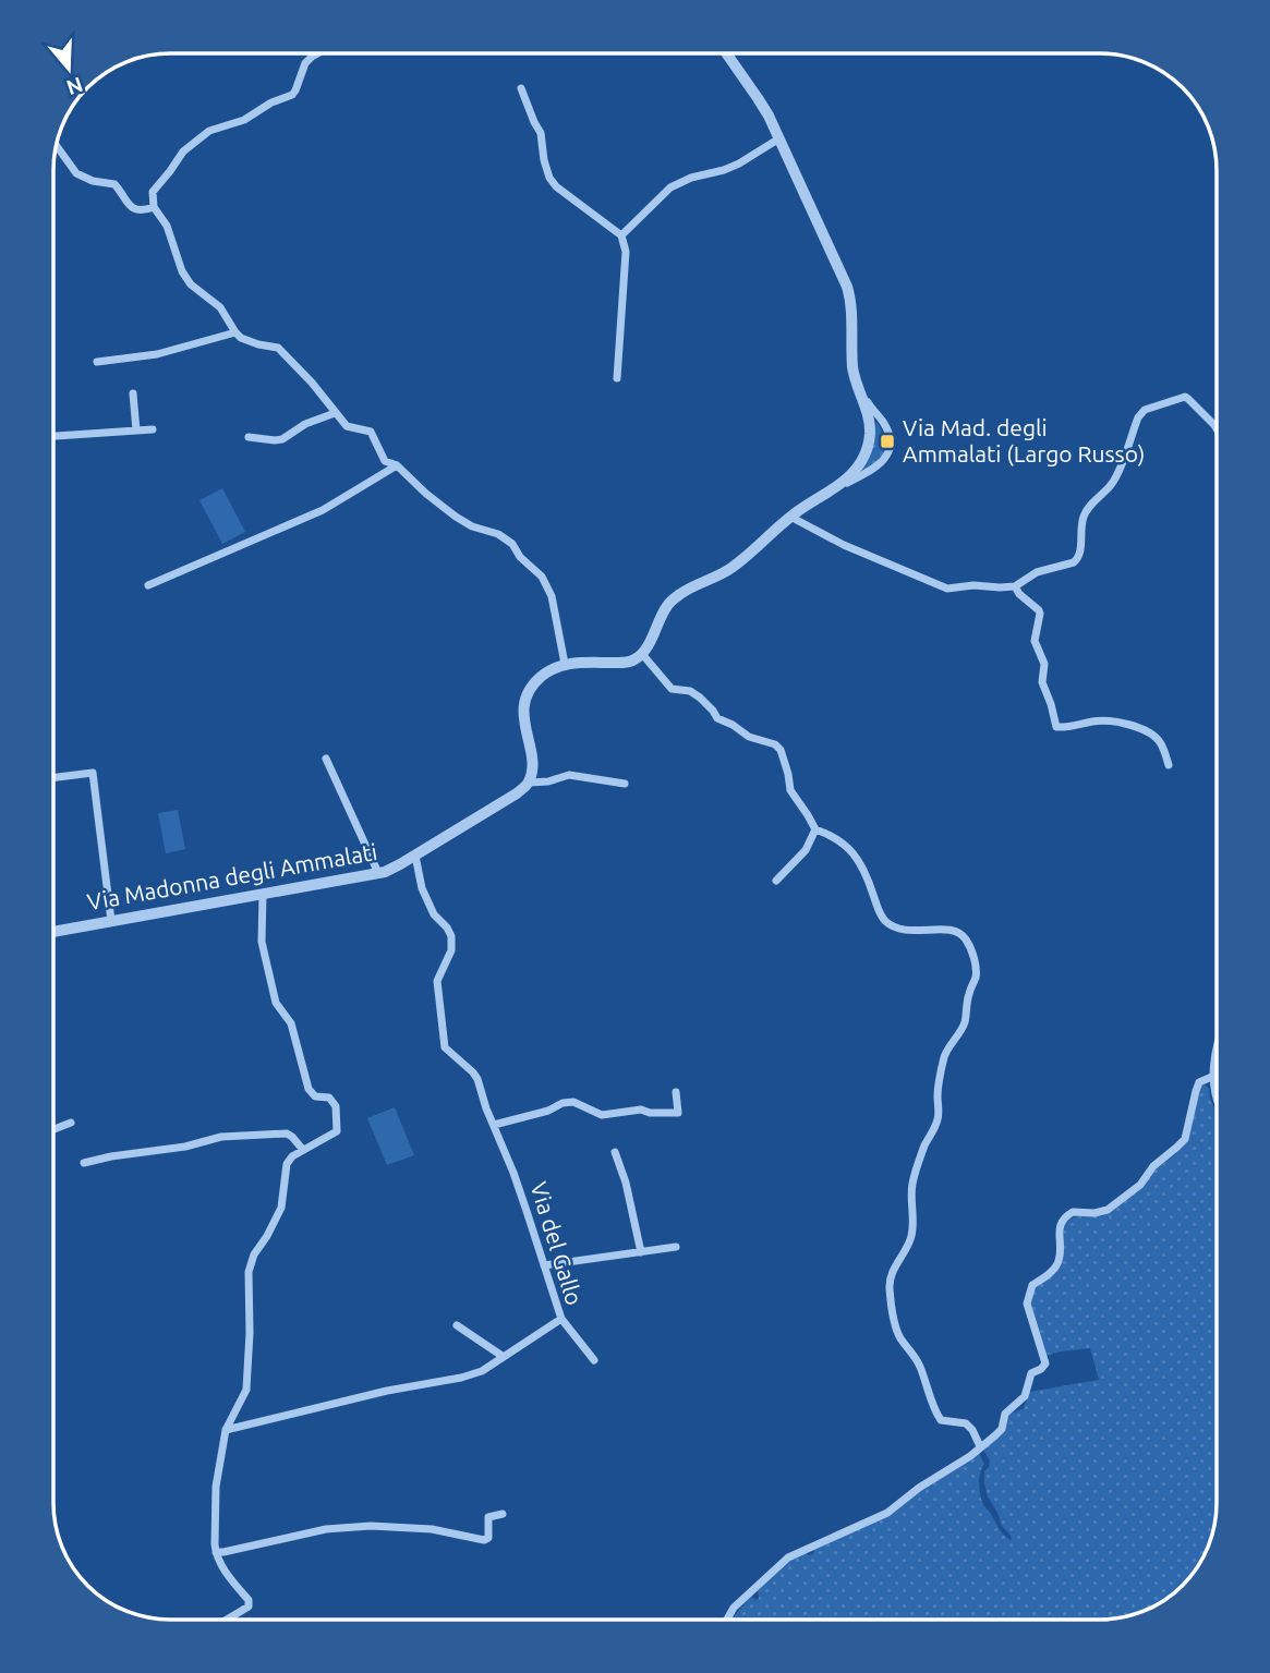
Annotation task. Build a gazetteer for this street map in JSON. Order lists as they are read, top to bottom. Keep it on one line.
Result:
{"streets":{"street":["Via Madonna degli Ammalati","Via del Gallo"]},"crossings":[["Via Madonna degli Ammalati","Via del Gallo"]],"places":{"transit":["Via Mad. degli Ammalati (Largo Russo)"]},"north":"bottom"}
